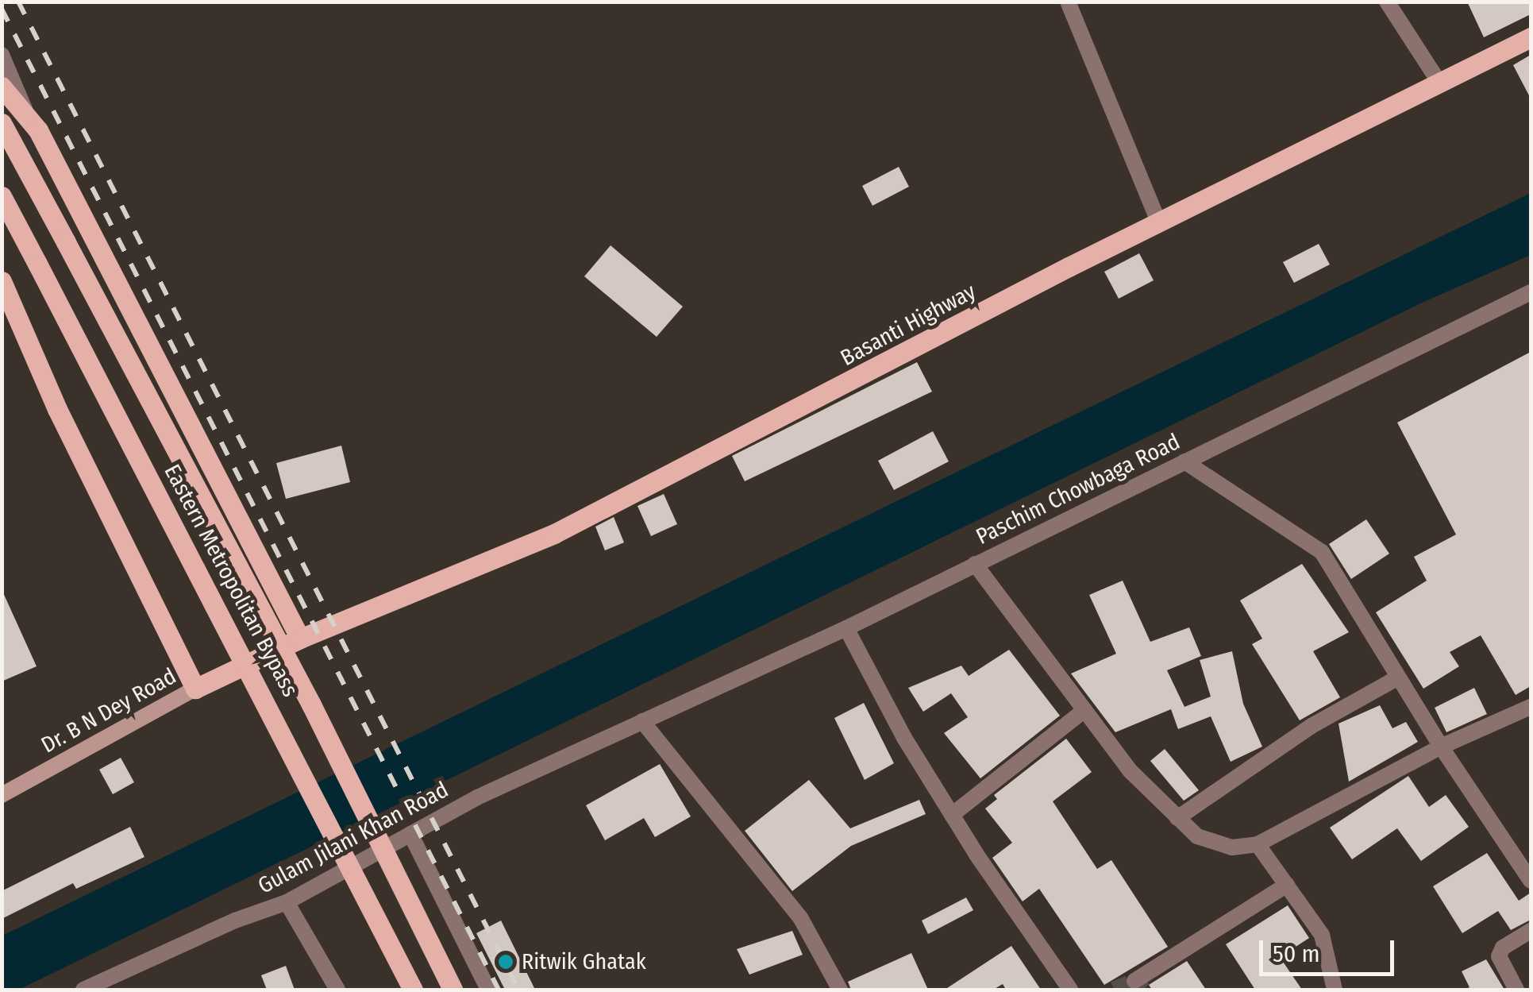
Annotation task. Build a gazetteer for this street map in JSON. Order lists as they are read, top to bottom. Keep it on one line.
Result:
{"streets":{"main road":["Basanti Highway","Eastern Metropolitan Bypass","Dr. B N Dey Road"],"street":["Paschim Chowbaga Road","Gulam Jilani Khan Road"]},"crossings":[["Basanti Highway","Dr. B N Dey Road"],["Paschim Chowbaga Road","Gulam Jilani Khan Road"]],"places":["Ritwik Ghatak"],"scale_bar":"50 m"}
